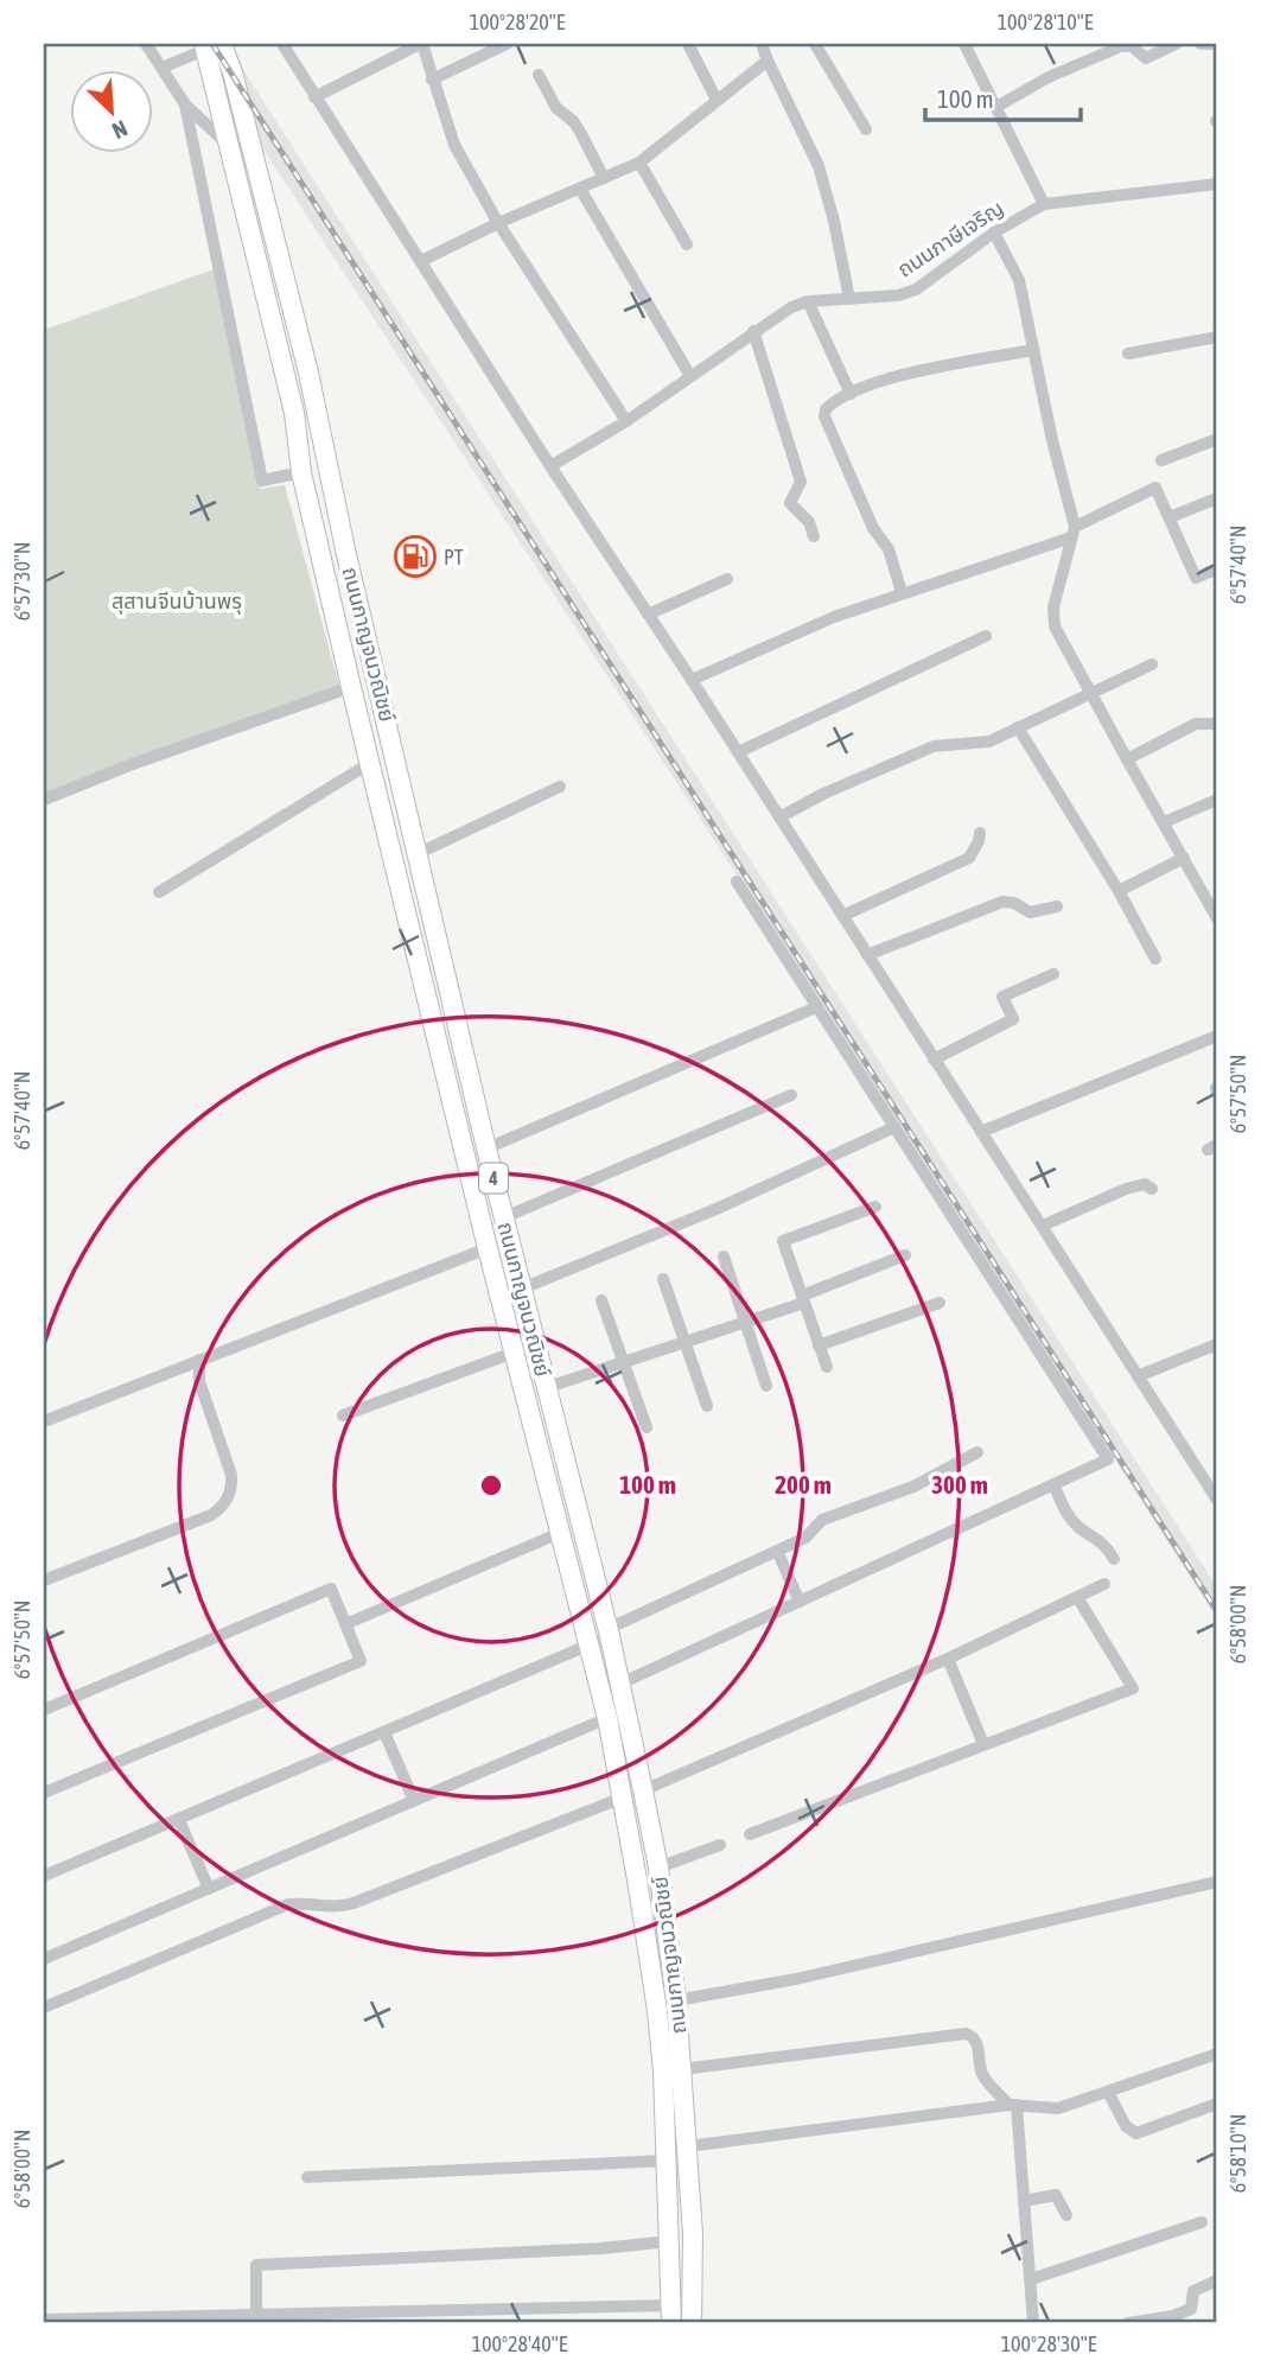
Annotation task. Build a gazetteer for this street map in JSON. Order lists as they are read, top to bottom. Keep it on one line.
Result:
{"streets":{"highway":["ถนนกาญจนวณิชย์","4"],"street":["ถนนภาษีเจริญ"]},"parks":["สุสานจีนบ้านพรุ"],"places":{"fuel station":["PT"]},"scale_bar":"100 m","north":"bottom right","coordinates":["100°28'20\"E","100°28'10\"E","6°57'40\"N","6°57'30\"N","6°57'50\"N","6°58'00\"N","6°58'10\"N","100°28'40\"E","100°28'30\"E"],"rings":["100 m","200 m","300 m"]}
